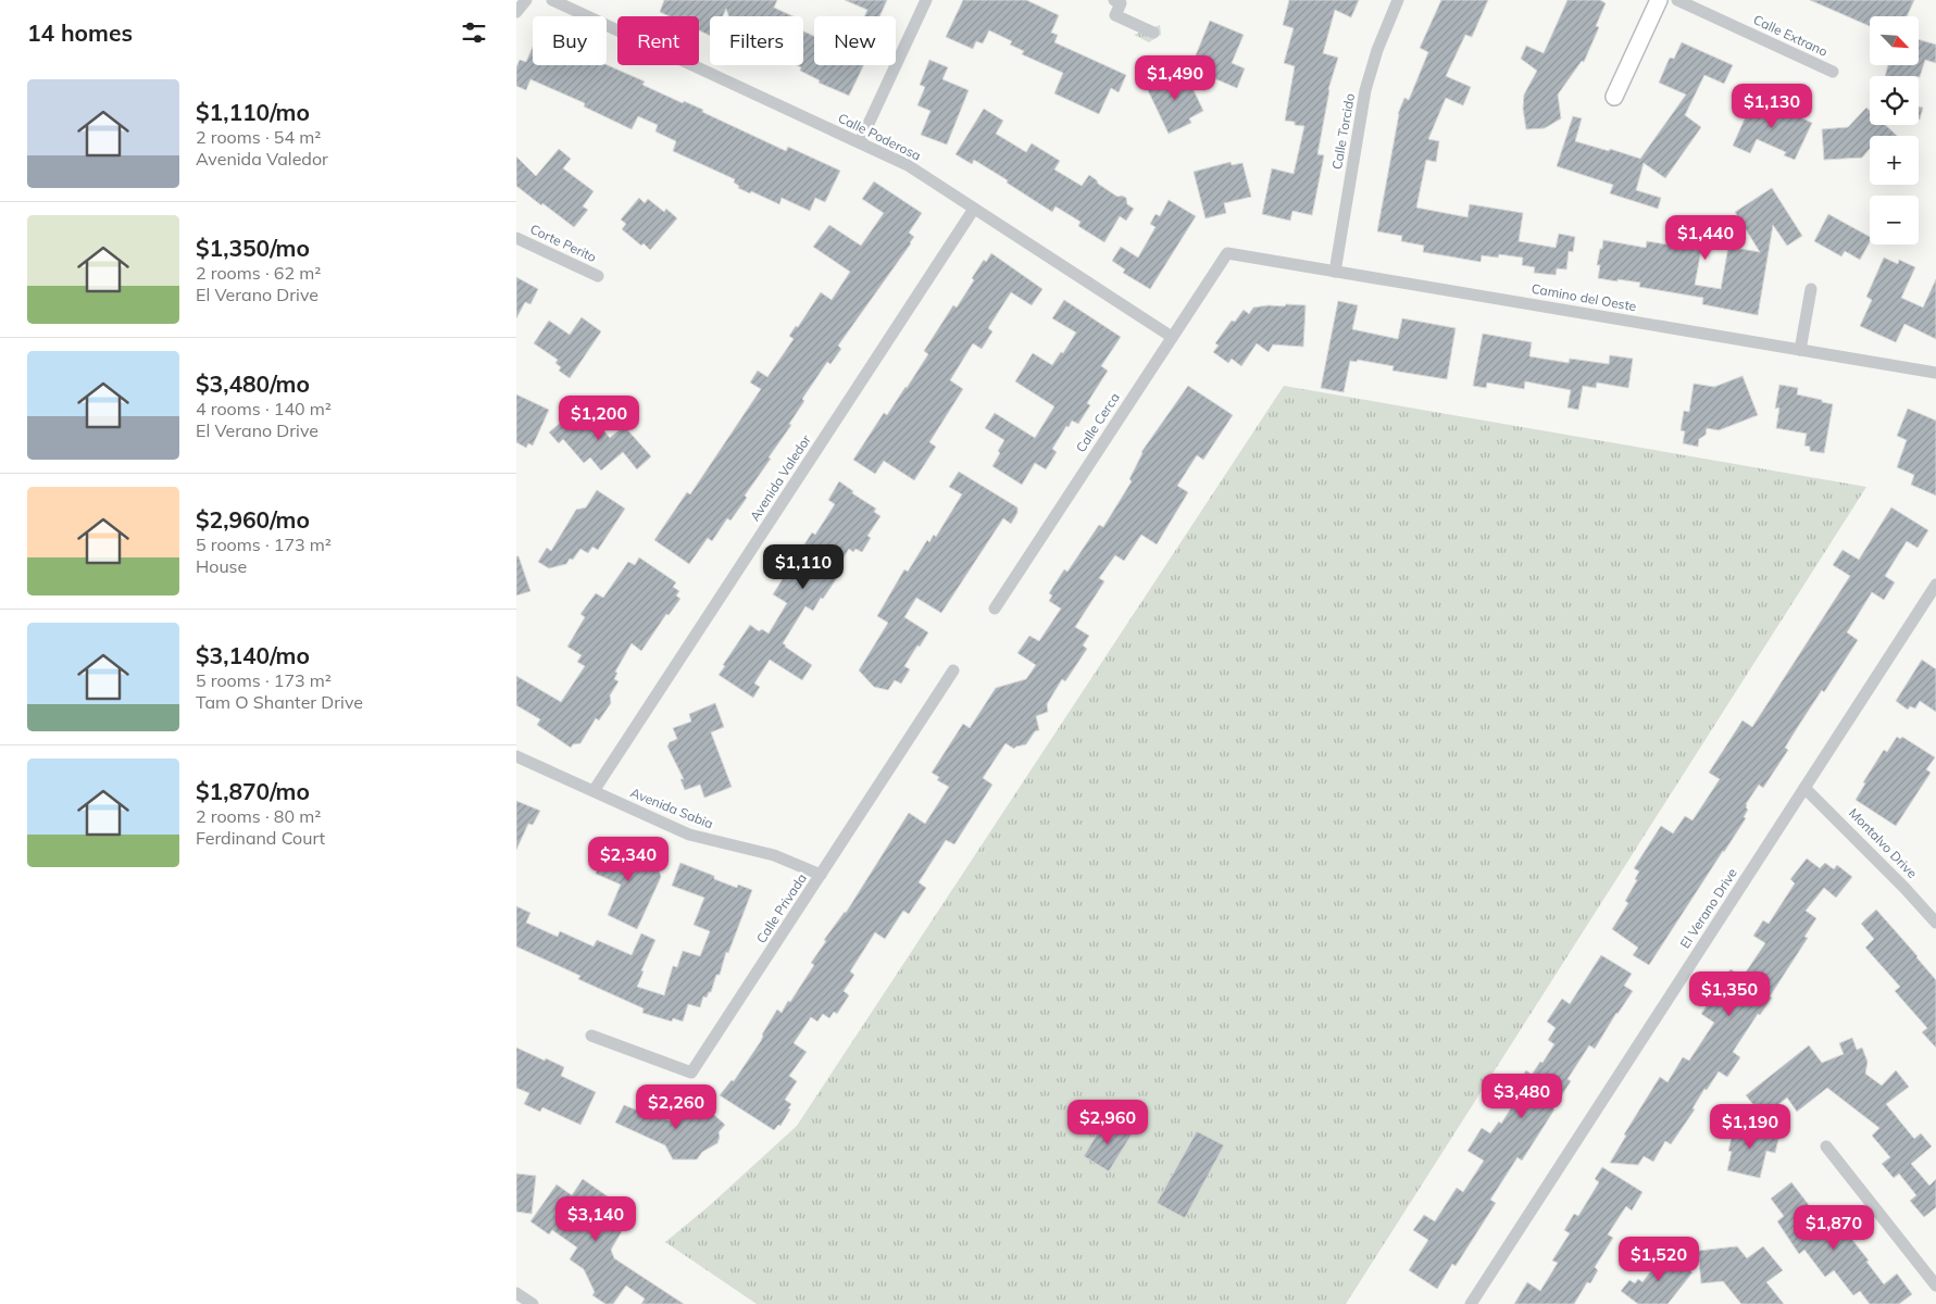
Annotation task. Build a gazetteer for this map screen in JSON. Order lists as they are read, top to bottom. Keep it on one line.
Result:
{"streets":{"street":["Calle Extrano","Calle Torcido","Calle Poderosa","Corte Perito","Camino del Oeste","Calle Cerca","Avenida Valedor","Avenida Sabia","Montalvo Drive","Calle Privada","El Verano Drive"]},"crossings":[["Calle Torcido","Camino del Oeste"],["Calle Poderosa","Calle Cerca"],["Calle Poderosa","Avenida Valedor"],["Camino del Oeste","Calle Cerca"],["Avenida Valedor","Avenida Sabia"],["Avenida Sabia","Calle Privada"],["Montalvo Drive","El Verano Drive"]],"north":"bottom right","page":{"heading":"14 homes","map_buttons":["+","−"],"chip":["Buy","Rent","Filters","New"],"price":["$1,490","$1,130","$1,440","$1,200","$1,110","$2,340","$1,350","$3,480","$2,260","$2,960","$1,190","$3,140","$1,870","$1,520"],"list":[{"name":"$1,110/mo","note":"2 rooms · 54 m² · Avenida Valedor"},{"name":"$1,350/mo","note":"2 rooms · 62 m² · El Verano Drive"},{"name":"$3,480/mo","note":"4 rooms · 140 m² · El Verano Drive"},{"name":"$2,960/mo","note":"5 rooms · 173 m² · House"},{"name":"$3,140/mo","note":"5 rooms · 173 m² · Tam O Shanter Drive"},{"name":"$1,870/mo","note":"2 rooms · 80 m² · Ferdinand Court"}]}}
